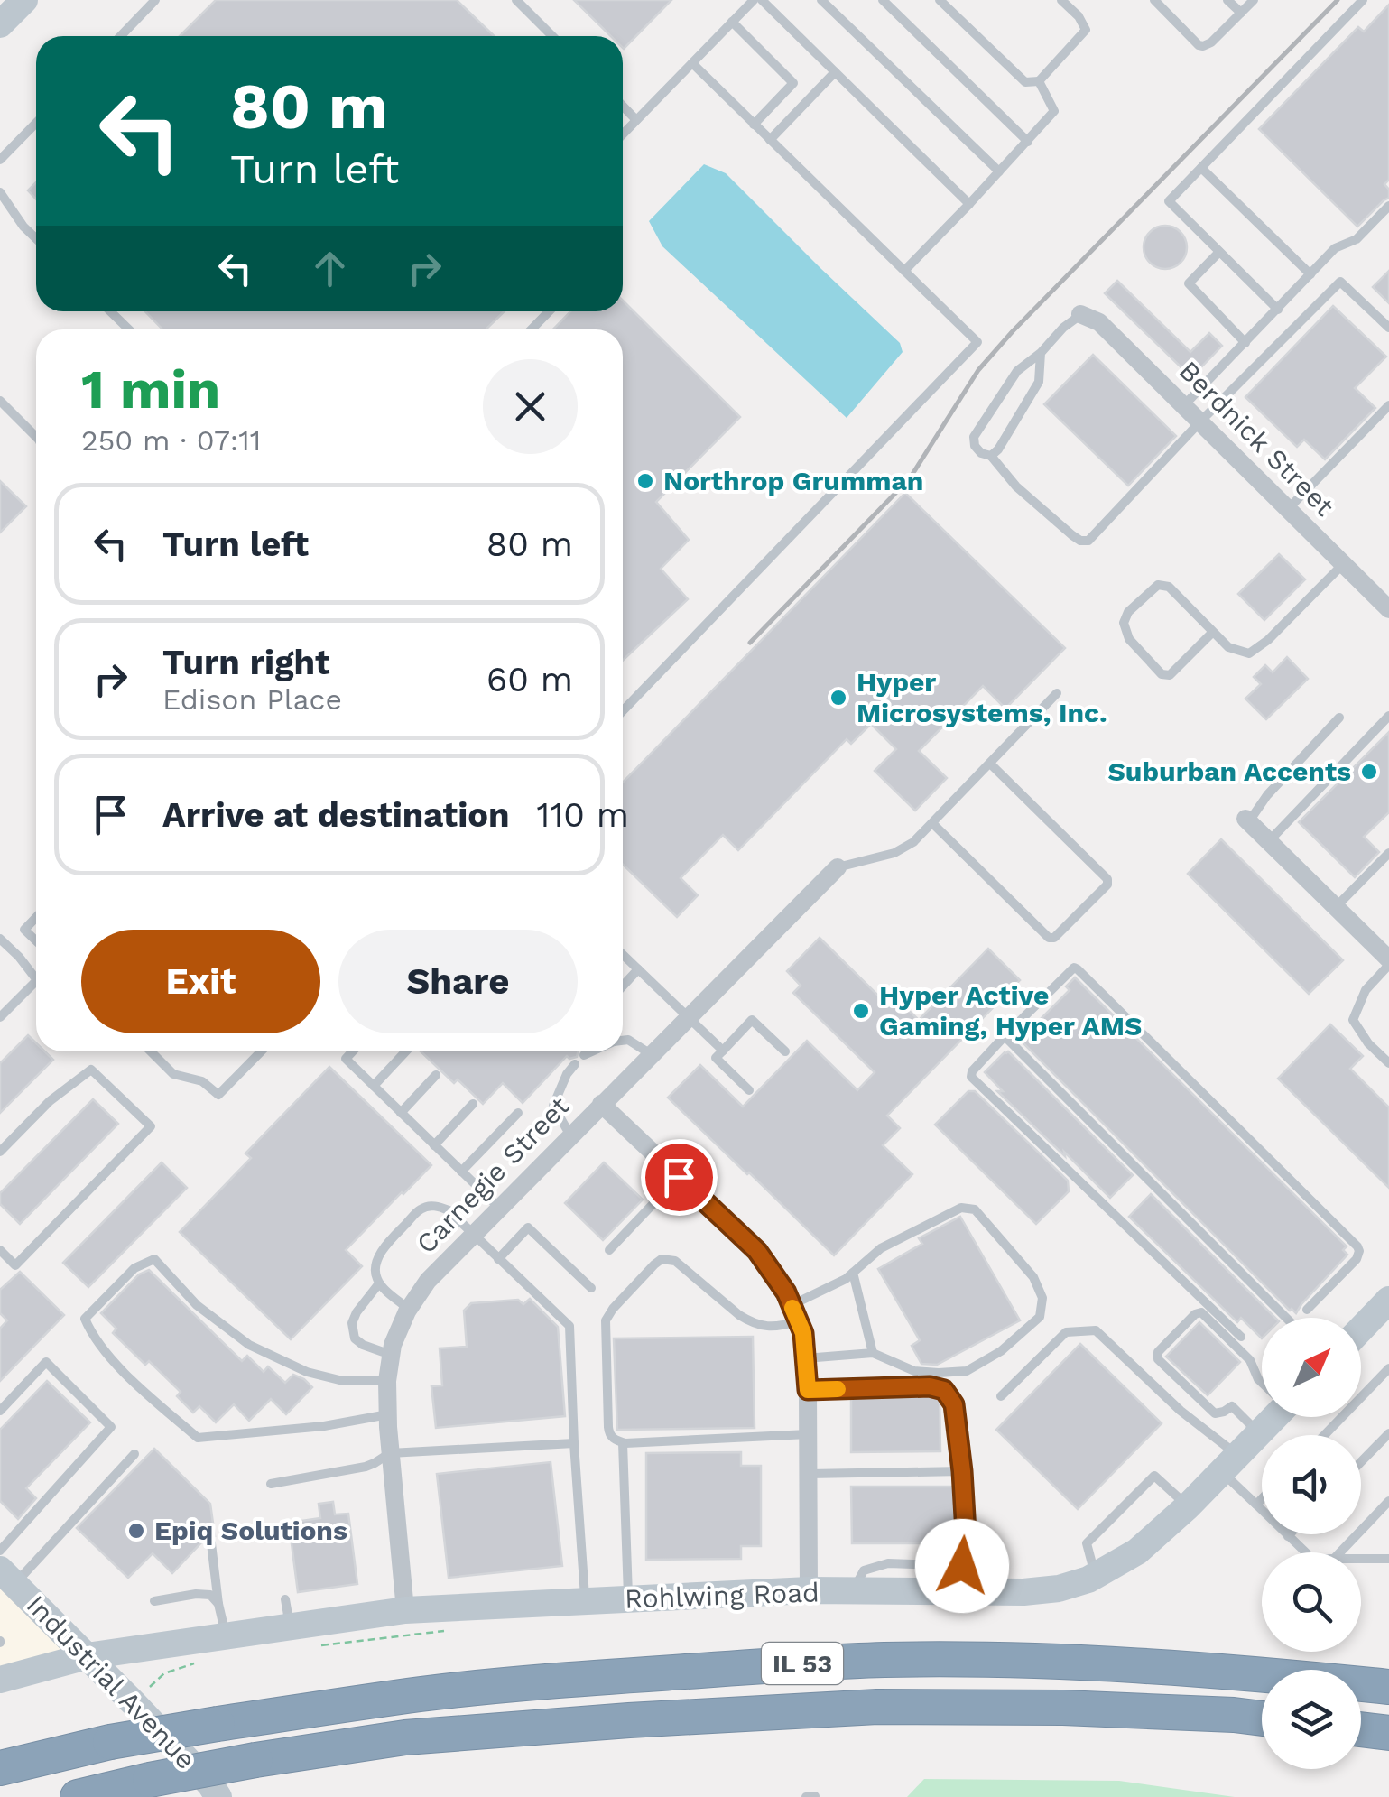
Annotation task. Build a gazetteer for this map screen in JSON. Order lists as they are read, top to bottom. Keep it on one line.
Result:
{"streets":{"highway":["IL 53"],"main road":["Rohlwing Road","Industrial Avenue"],"street":["Berdnick Street","Carnegie Street"]},"crossings":[["Carnegie Street","Rohlwing Road"],["Rohlwing Road","Industrial Avenue"]],"places":["Northrop Grumman","Hyper Microsystems, Inc.","Suburban Accents","Hyper Active Gaming, Hyper AMS","Epiq Solutions"],"north":"top right","page":{"turn":["80 m","Turn left"],"heading":["1 min","250 m · 07:11"],"list":[{"name":"Turn left","value":"80 m"},{"name":"Turn right","note":"Edison Place","value":"60 m"},{"name":"Arrive at destination","value":"110 m"}],"buttons":["Exit","Share"]}}
